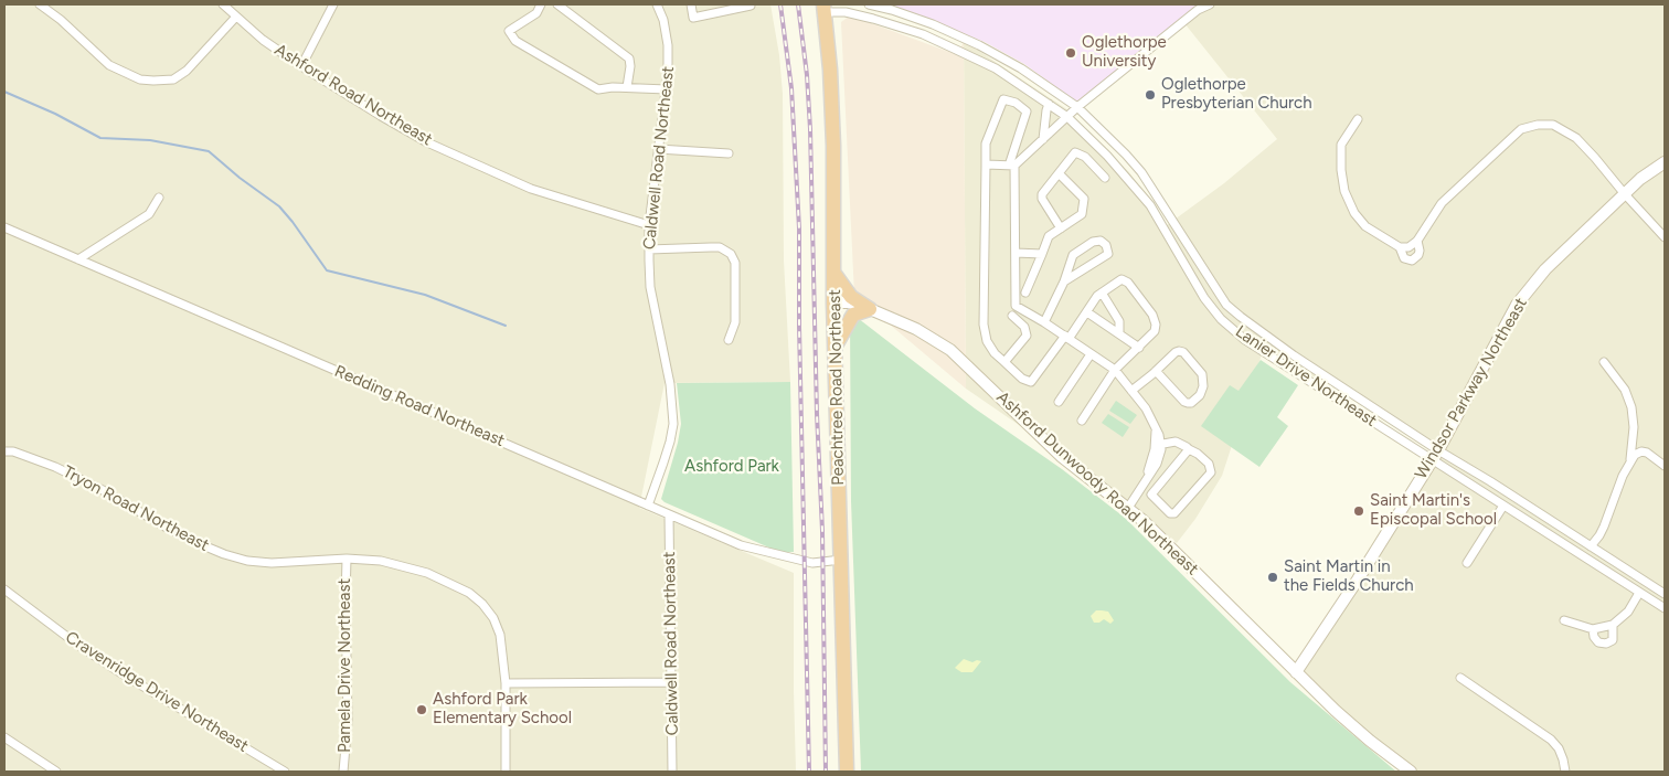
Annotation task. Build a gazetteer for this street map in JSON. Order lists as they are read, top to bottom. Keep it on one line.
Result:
{"streets":{"highway":["Peachtree Road Northeast"],"main road":["Windsor Parkway Northeast","Ashford Dunwoody Road Northeast"],"street":["Ashford Road Northeast","Caldwell Road Northeast","Lanier Drive Northeast","Redding Road Northeast","Tryon Road Northeast","Pamela Drive Northeast","Cravenridge Drive Northeast"]},"crossings":[["Ashford Road Northeast","Caldwell Road Northeast"],["Caldwell Road Northeast","Redding Road Northeast"],["Lanier Drive Northeast","Peachtree Road Northeast"],["Lanier Drive Northeast","Windsor Parkway Northeast"],["Peachtree Road Northeast","Redding Road Northeast"],["Peachtree Road Northeast","Ashford Dunwoody Road Northeast"],["Windsor Parkway Northeast","Ashford Dunwoody Road Northeast"],["Tryon Road Northeast","Pamela Drive Northeast"]],"parks":["Ashford Park"],"places":["Oglethorpe University","Oglethorpe Presbyterian Church","Saint Martin's Episcopal School","Saint Martin in the Fields Church","Ashford Park Elementary School"]}
